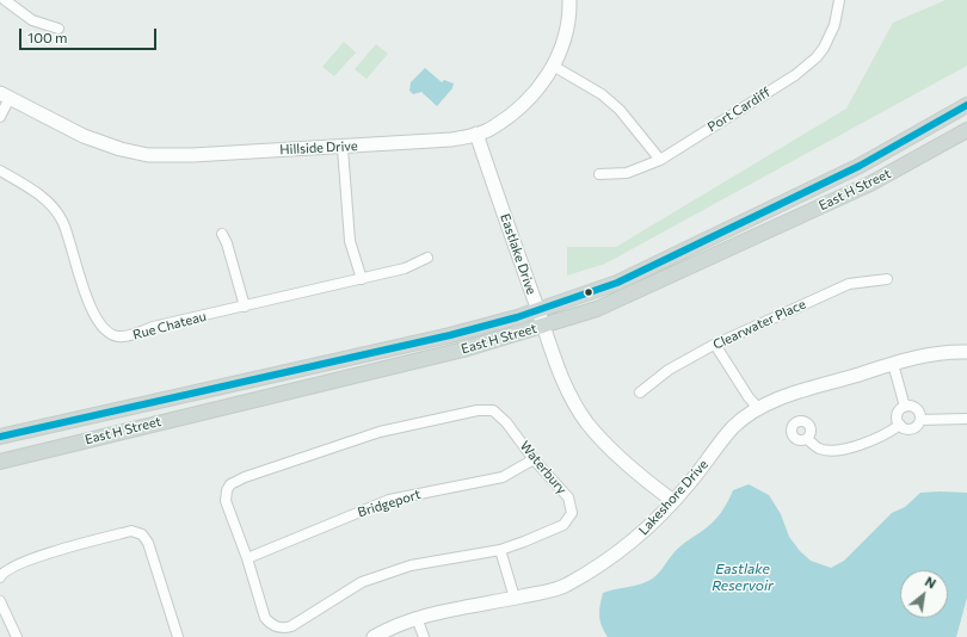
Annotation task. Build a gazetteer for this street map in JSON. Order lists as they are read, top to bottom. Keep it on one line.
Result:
{"streets":{"main road":["East H Street"],"street":["Port Cardiff","Hillside Drive","Eastlake Drive","Clearwater Place","Rue Chateau","Waterbury","Lakeshore Drive","Bridgeport"]},"crossings":[["Hillside Drive","Eastlake Drive"],["East H Street","Eastlake Drive"],["Eastlake Drive","Lakeshore Drive"],["Waterbury","Bridgeport"]],"water":["Eastlake Reservoir"],"scale_bar":"100 m","north":"top right"}
